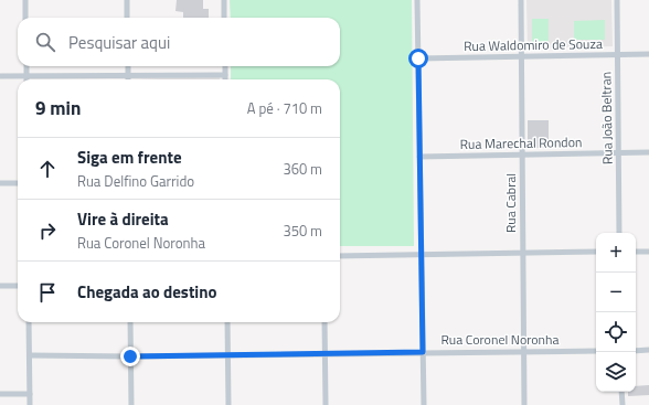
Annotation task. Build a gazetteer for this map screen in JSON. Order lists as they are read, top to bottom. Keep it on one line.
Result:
{"streets":{"street":["Rua Waldomiro de Souza","Rua João Beltran","Rua Marechal Rondon","Rua Cabral","Rua Coronel Noronha"]},"crossings":[["Rua Waldomiro de Souza","Rua João Beltran"],["Rua Waldomiro de Souza","Rua Cabral"],["Rua João Beltran","Rua Marechal Rondon"],["Rua Marechal Rondon","Rua Cabral"],["Rua Cabral","Rua Coronel Noronha"]],"page":{"search":"Pesquisar aqui","heading":["9 min","A pé · 710 m"],"list":[["Siga em frente","Rua Delfino Garrido","360 m"],["Vire à direita","Rua Coronel Noronha","350 m"],"Chegada ao destino"],"map_buttons":["+","−"]}}
